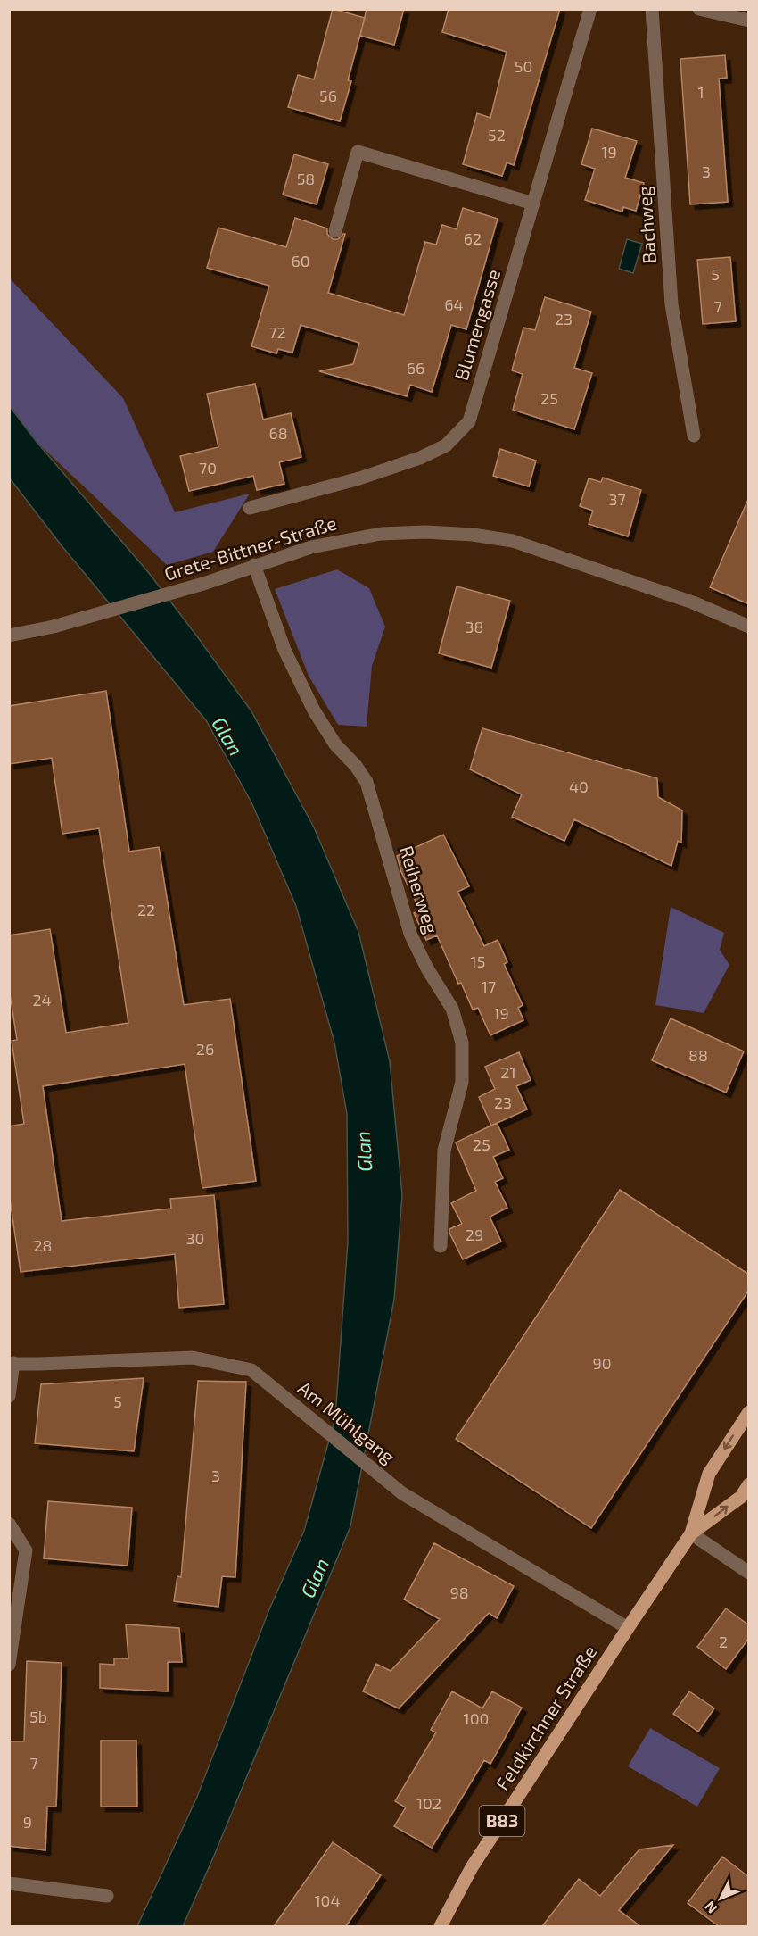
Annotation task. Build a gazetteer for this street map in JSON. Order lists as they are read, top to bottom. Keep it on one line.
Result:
{"streets":{"main road":["Feldkirchner Straße","B83"],"street":["Bachweg","Blumengasse","Grete-Bittner-Straße","Reiherweg","Am Mühlgang"]},"crossings":[["Grete-Bittner-Straße","Reiherweg"],["Am Mühlgang","Feldkirchner Straße"]],"water":["Glan"],"house_numbers":["50","1","56","52","19","3","58","62","60","5","64","7","23","72","66","25","68","70","37","38","40","22","15","17","24","19","26","88","21","23","25","29","30","28","90","5","3","98","2","5b","100","7","102","9","104"],"north":"bottom left"}
